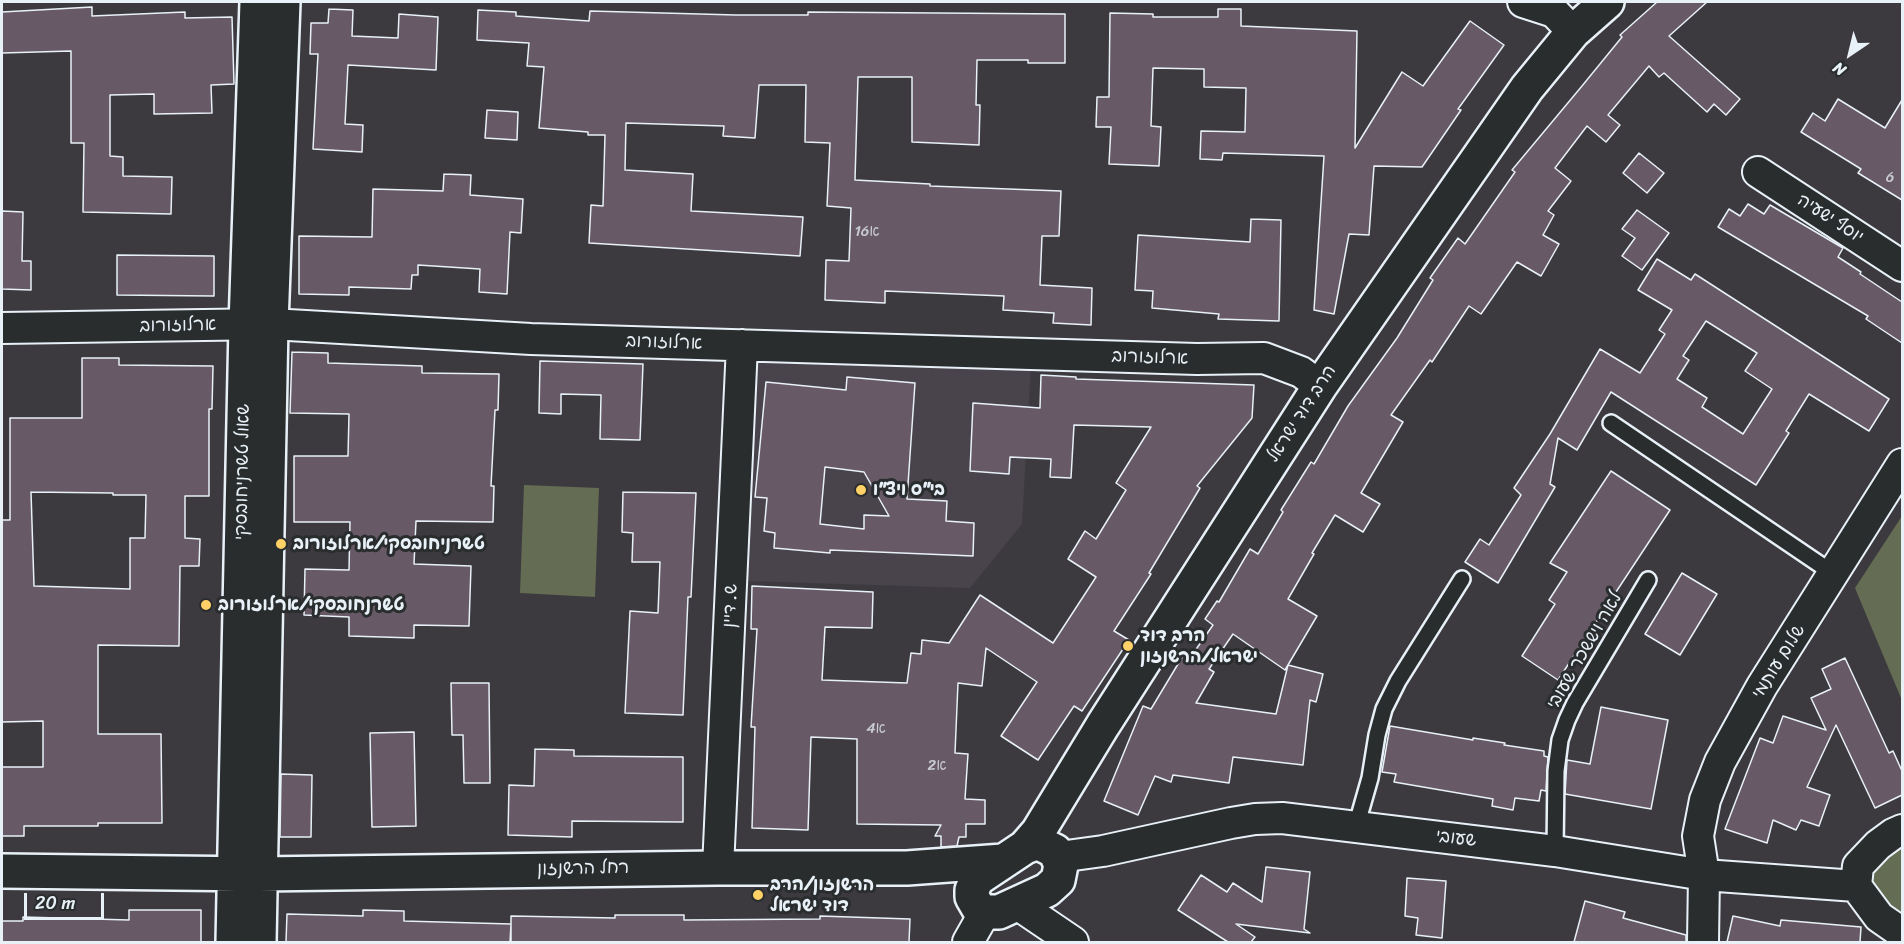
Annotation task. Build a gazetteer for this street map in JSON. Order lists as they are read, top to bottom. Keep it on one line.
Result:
{"streets":{"street":["יוסף ישעיה","ארלוזורוב","הרב דוד ישראל","שאול טשרניחובסקי","ש. דיין","שלום עותמי","שעובי","רחל הרשנזון"],"lane":["לאה ויששכר שעובי"]},"crossings":[["ארלוזורוב","הרב דוד ישראל"],["ארלוזורוב","שאול טשרניחובסקי"],["ארלוזורוב","ש. דיין"],["הרב דוד ישראל","רחל הרשנזון"],["שאול טשרניחובסקי","רחל הרשנזון"],["ש. דיין","רחל הרשנזון"],["לאה ויששכר שעובי","שעובי"],["שלום עותמי","שעובי"],["שעובי","רחל הרשנזון"]],"places":["בי\"ס ויצ\"ו","טשרניחובסקי/ארלוזורוב","טשרנחובסקי/ארלוזורוב","הרב דוד ישראל/הרשנזון","הרשנזון/הרב דוד ישראל"],"house_numbers":["6","16א","4א","2א"],"scale_bar":"20 m","north":"bottom left"}
